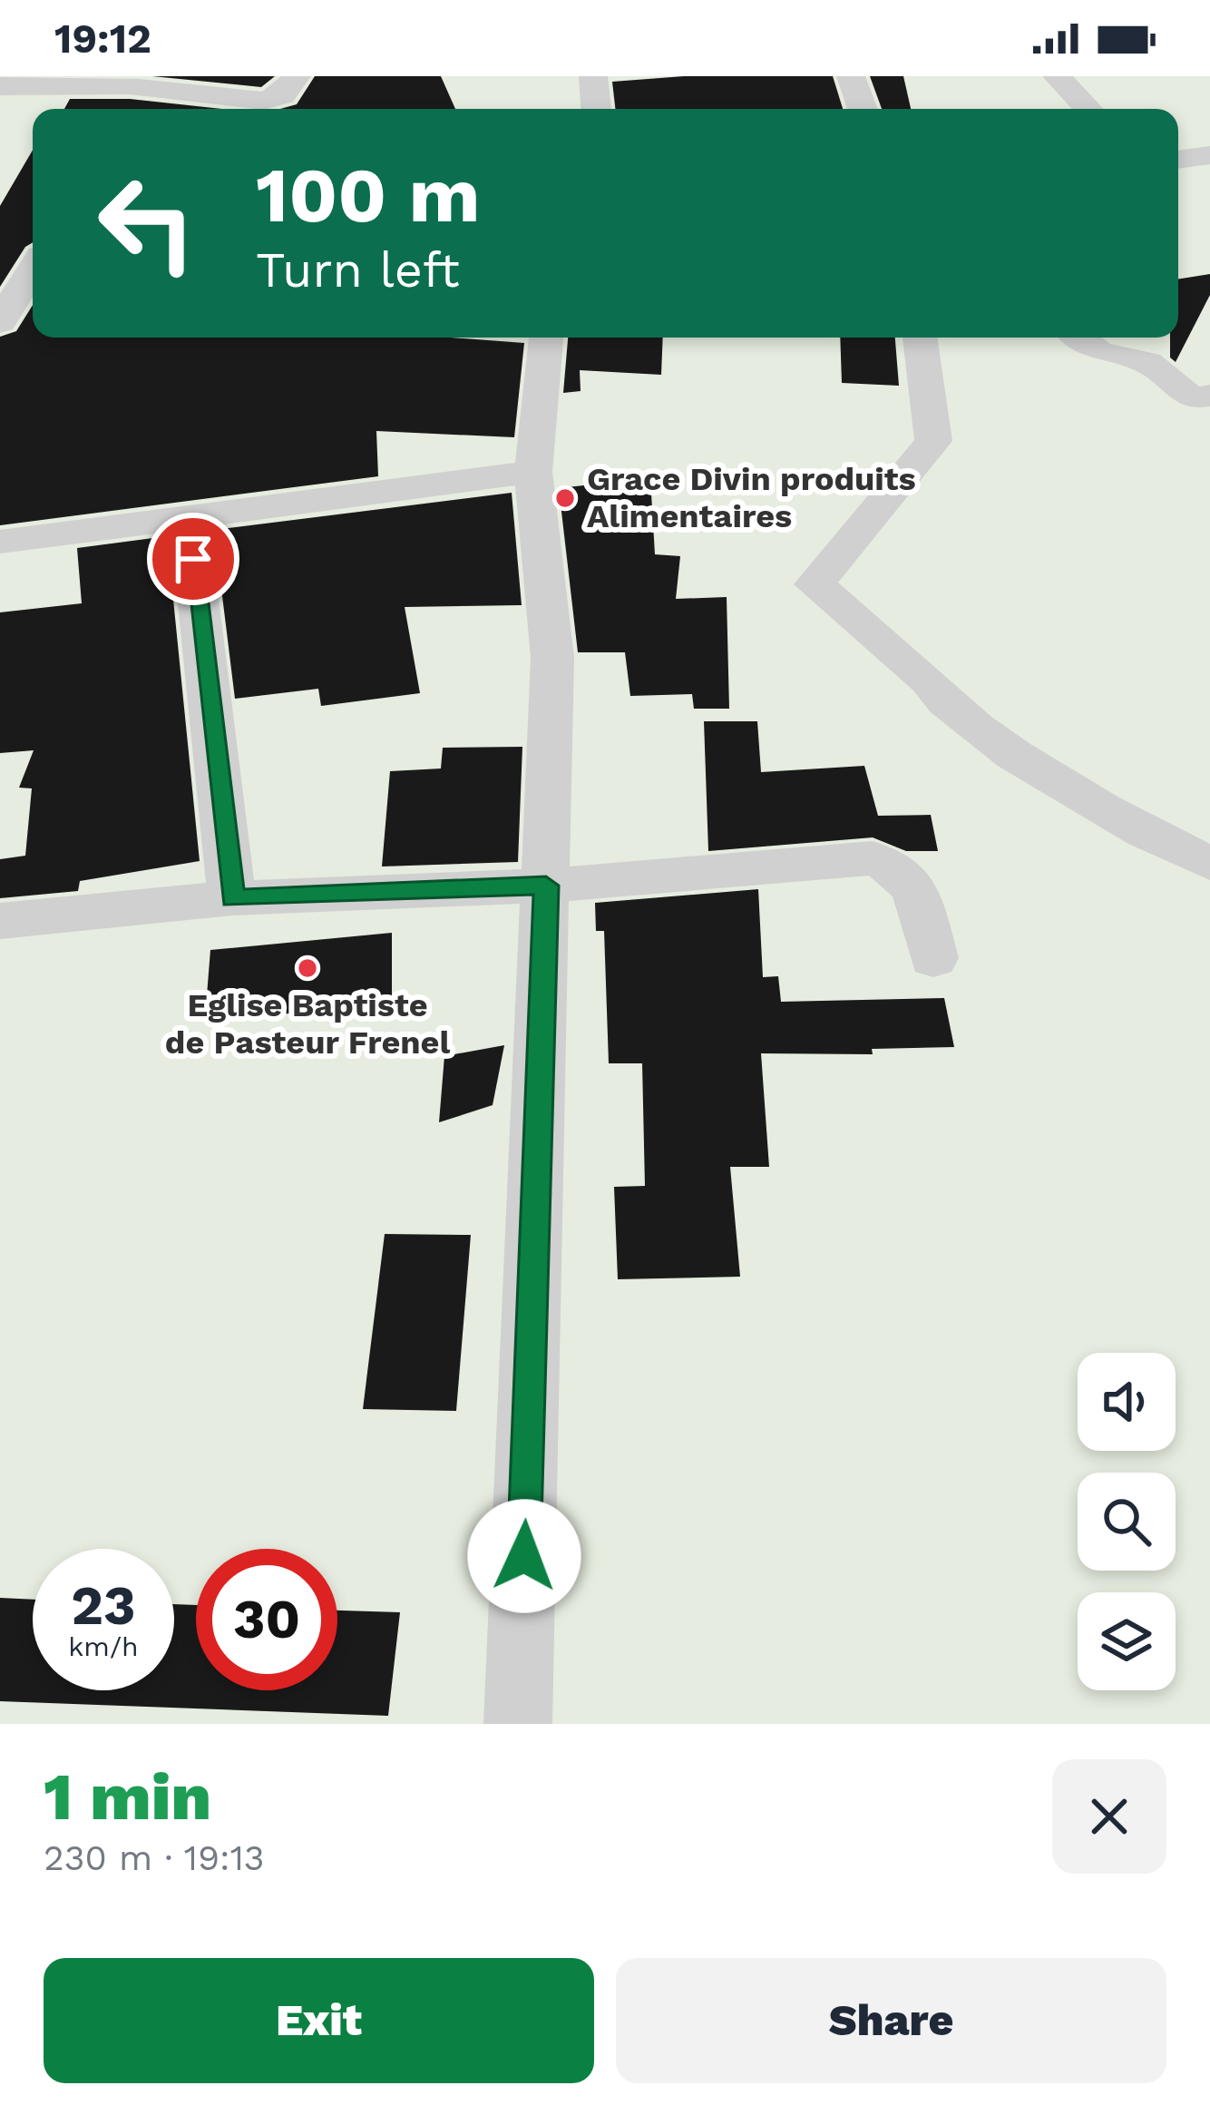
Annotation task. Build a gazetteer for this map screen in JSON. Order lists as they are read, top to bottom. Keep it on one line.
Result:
{"places":["Grace Divin produits Alimentaires","Eglise Baptiste de Pasteur Frenel"],"page":{"status":"19:12","turn":["100 m","Turn left"],"speed":"23 km/h","limit":"30","heading":["1 min","230 m · 19:13"],"buttons":["Exit","Share"]}}
